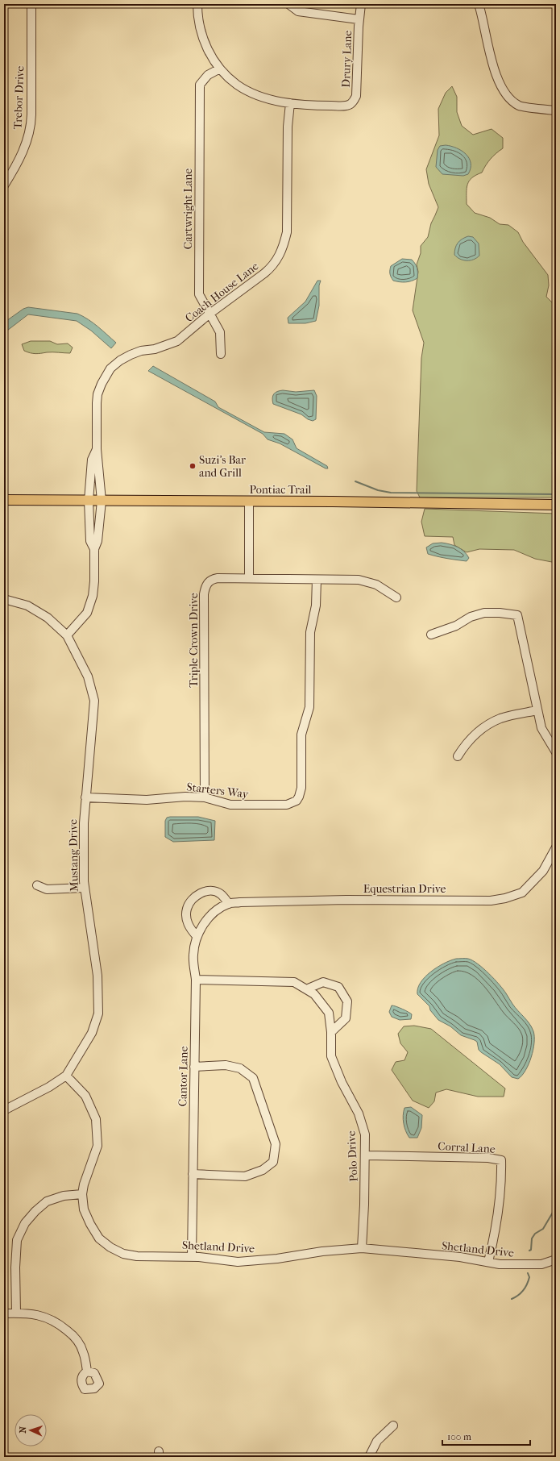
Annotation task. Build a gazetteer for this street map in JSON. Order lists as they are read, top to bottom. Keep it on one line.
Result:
{"streets":{"main road":["Pontiac Trail"],"street":["Drury Lane","Trebor Drive","Cartwright Lane","Coach House Lane","Triple Crown Drive","Starters Way","Mustang Drive","Equestrian Drive","Cantor Lane","Corral Lane","Polo Drive","Shetland Drive"]},"crossings":[["Drury Lane","Cartwright Lane"],["Drury Lane","Coach House Lane"],["Cartwright Lane","Coach House Lane"],["Coach House Lane","Pontiac Trail"],["Triple Crown Drive","Starters Way"],["Starters Way","Mustang Drive"],["Mustang Drive","Shetland Drive"],["Equestrian Drive","Cantor Lane"],["Cantor Lane","Polo Drive"],["Cantor Lane","Shetland Drive"],["Corral Lane","Polo Drive"],["Corral Lane","Shetland Drive"],["Polo Drive","Shetland Drive"]],"places":["Suzi's Bar and Grill"],"scale_bar":"100 m","north":"left"}
